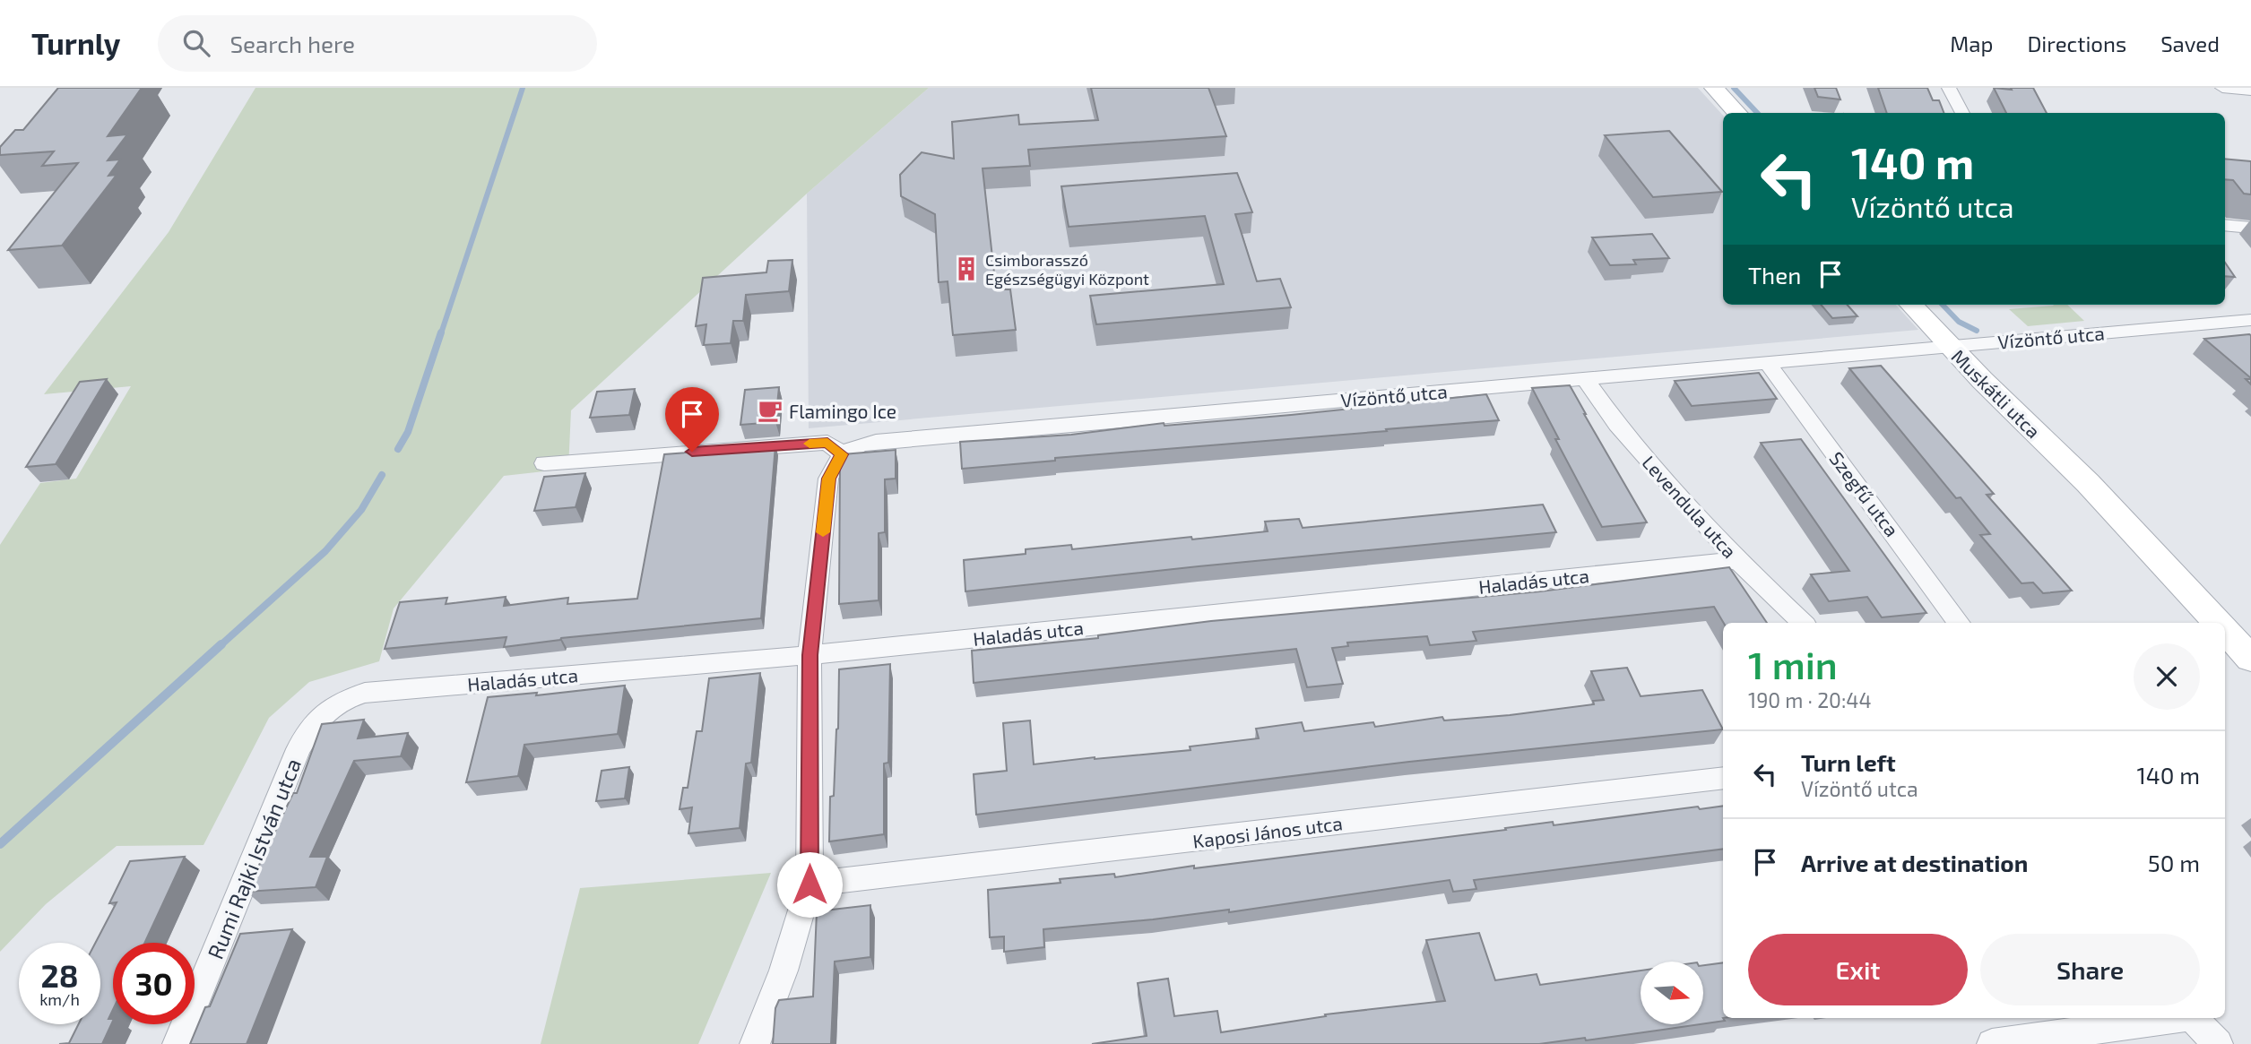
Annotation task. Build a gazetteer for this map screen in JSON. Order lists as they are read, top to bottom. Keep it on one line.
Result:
{"streets":{"main road":["Muskátli utca"],"street":["Vízöntő utca","Szegfű utca","Levendula utca","Haladás utca","Kaposi János utca","Rumi Rajki István utca"]},"crossings":[["Vízöntő utca","Muskátli utca"],["Vízöntő utca","Szegfű utca"],["Vízöntő utca","Levendula utca"],["Levendula utca","Haladás utca"],["Haladás utca","Rumi Rajki István utca"]],"places":{"building":["Csimborasszó Egészségügyi Központ"],"cafe":["Flamingo Ice"]},"north":"right","page":{"header":"Turnly","search":"Search here","nav":["Map","Directions","Saved"],"turn":["140 m","Vízöntő utca"],"then":"Then","heading":["1 min","190 m · 20:44"],"list":[{"name":"Turn left","note":"Vízöntő utca","value":"140 m"},{"name":"Arrive at destination","value":"50 m"}],"buttons":["Exit","Share"],"speed":"28 km/h","limit":"30"}}
